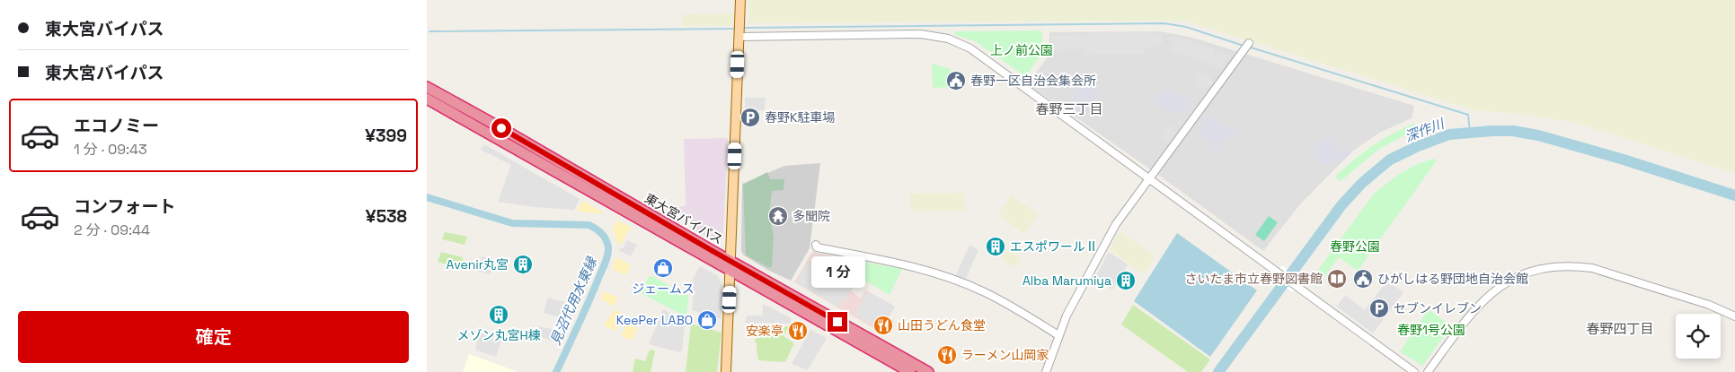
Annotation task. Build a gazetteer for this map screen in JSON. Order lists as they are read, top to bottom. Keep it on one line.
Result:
{"streets":{"highway":["東大宮バイパス"]},"districts":["春野三丁目","春野四丁目"],"water":["深作川","見沼代用水東縁"],"parks":["上ノ前公園","春野公園","春野1号公園"],"places":{"public building":["春野一区自治会集会所","ひがしはる野団地自治会館"],"parking":["春野K駐車場","セブンイレブン"],"temple":["多聞院"],"building":["エスポワールⅡ","Avenir丸宮","Alba Marumiya","メゾン丸宮H棟"],"shop":["ジェームス","KeePer LABO"],"library":["さいたま市立春野図書館"],"restaurant":["山田うどん食堂","安楽亭","ラーメン山岡家"]},"page":{"banner":["東大宮バイパス","東大宮バイパス"],"list":[{"name":"エコノミー","note":"1 分 · 09:43","value":"¥399"},{"name":"コンフォート","note":"2 分 · 09:44","value":"¥538"}],"bubble":"1 分","buttons":"確定"}}
